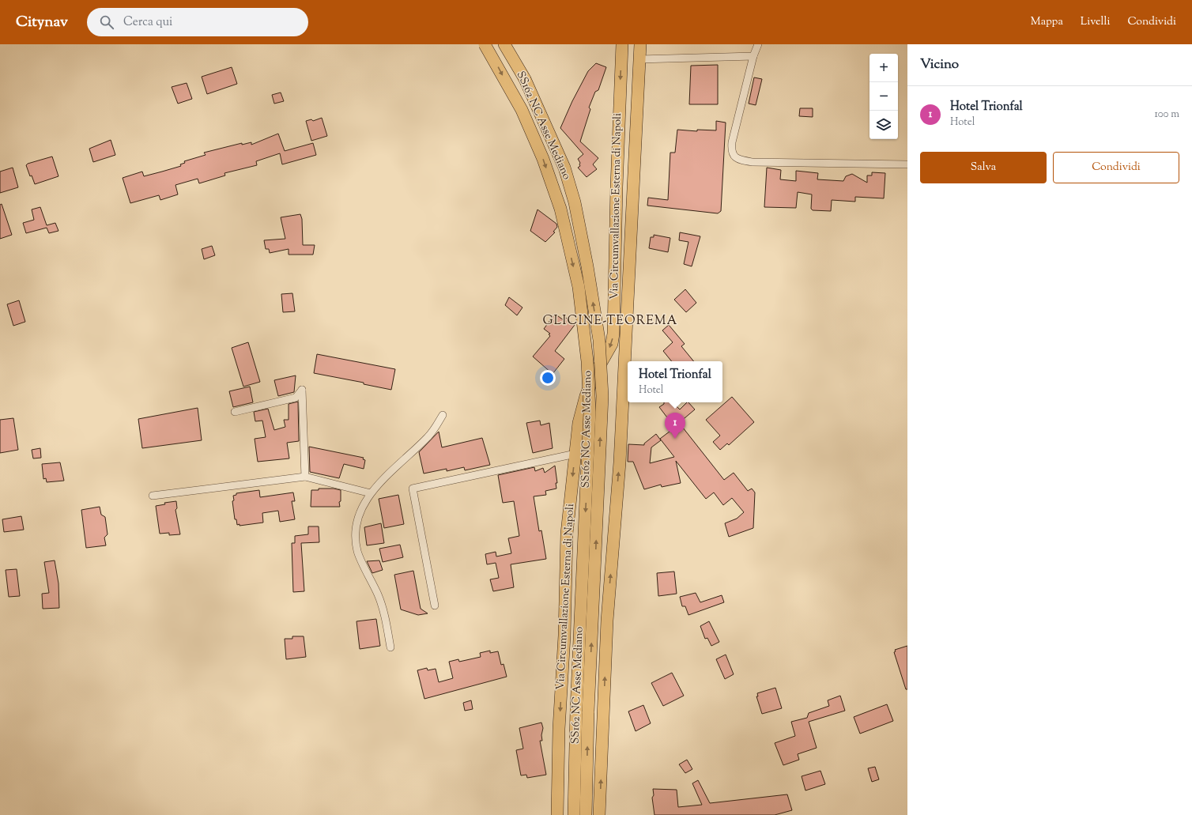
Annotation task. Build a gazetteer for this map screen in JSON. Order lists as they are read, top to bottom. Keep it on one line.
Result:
{"streets":{"main road":["SS162 NC Asse Mediano","Via Circumvallazione Esterna di Napoli"]},"districts":["GLICINE-TEOREMA"],"page":{"header":"Citynav","search":"Cerca qui","nav":["Mappa","Livelli","Condividi"],"heading":"Vicino","map_buttons":["+","−"],"list":[{"mark":"1","name":"Hotel Trionfal","note":"Hotel","value":"100 m"}],"buttons":["Salva","Condividi"],"popup":["Hotel Trionfal","Hotel"],"pins":"1"}}
